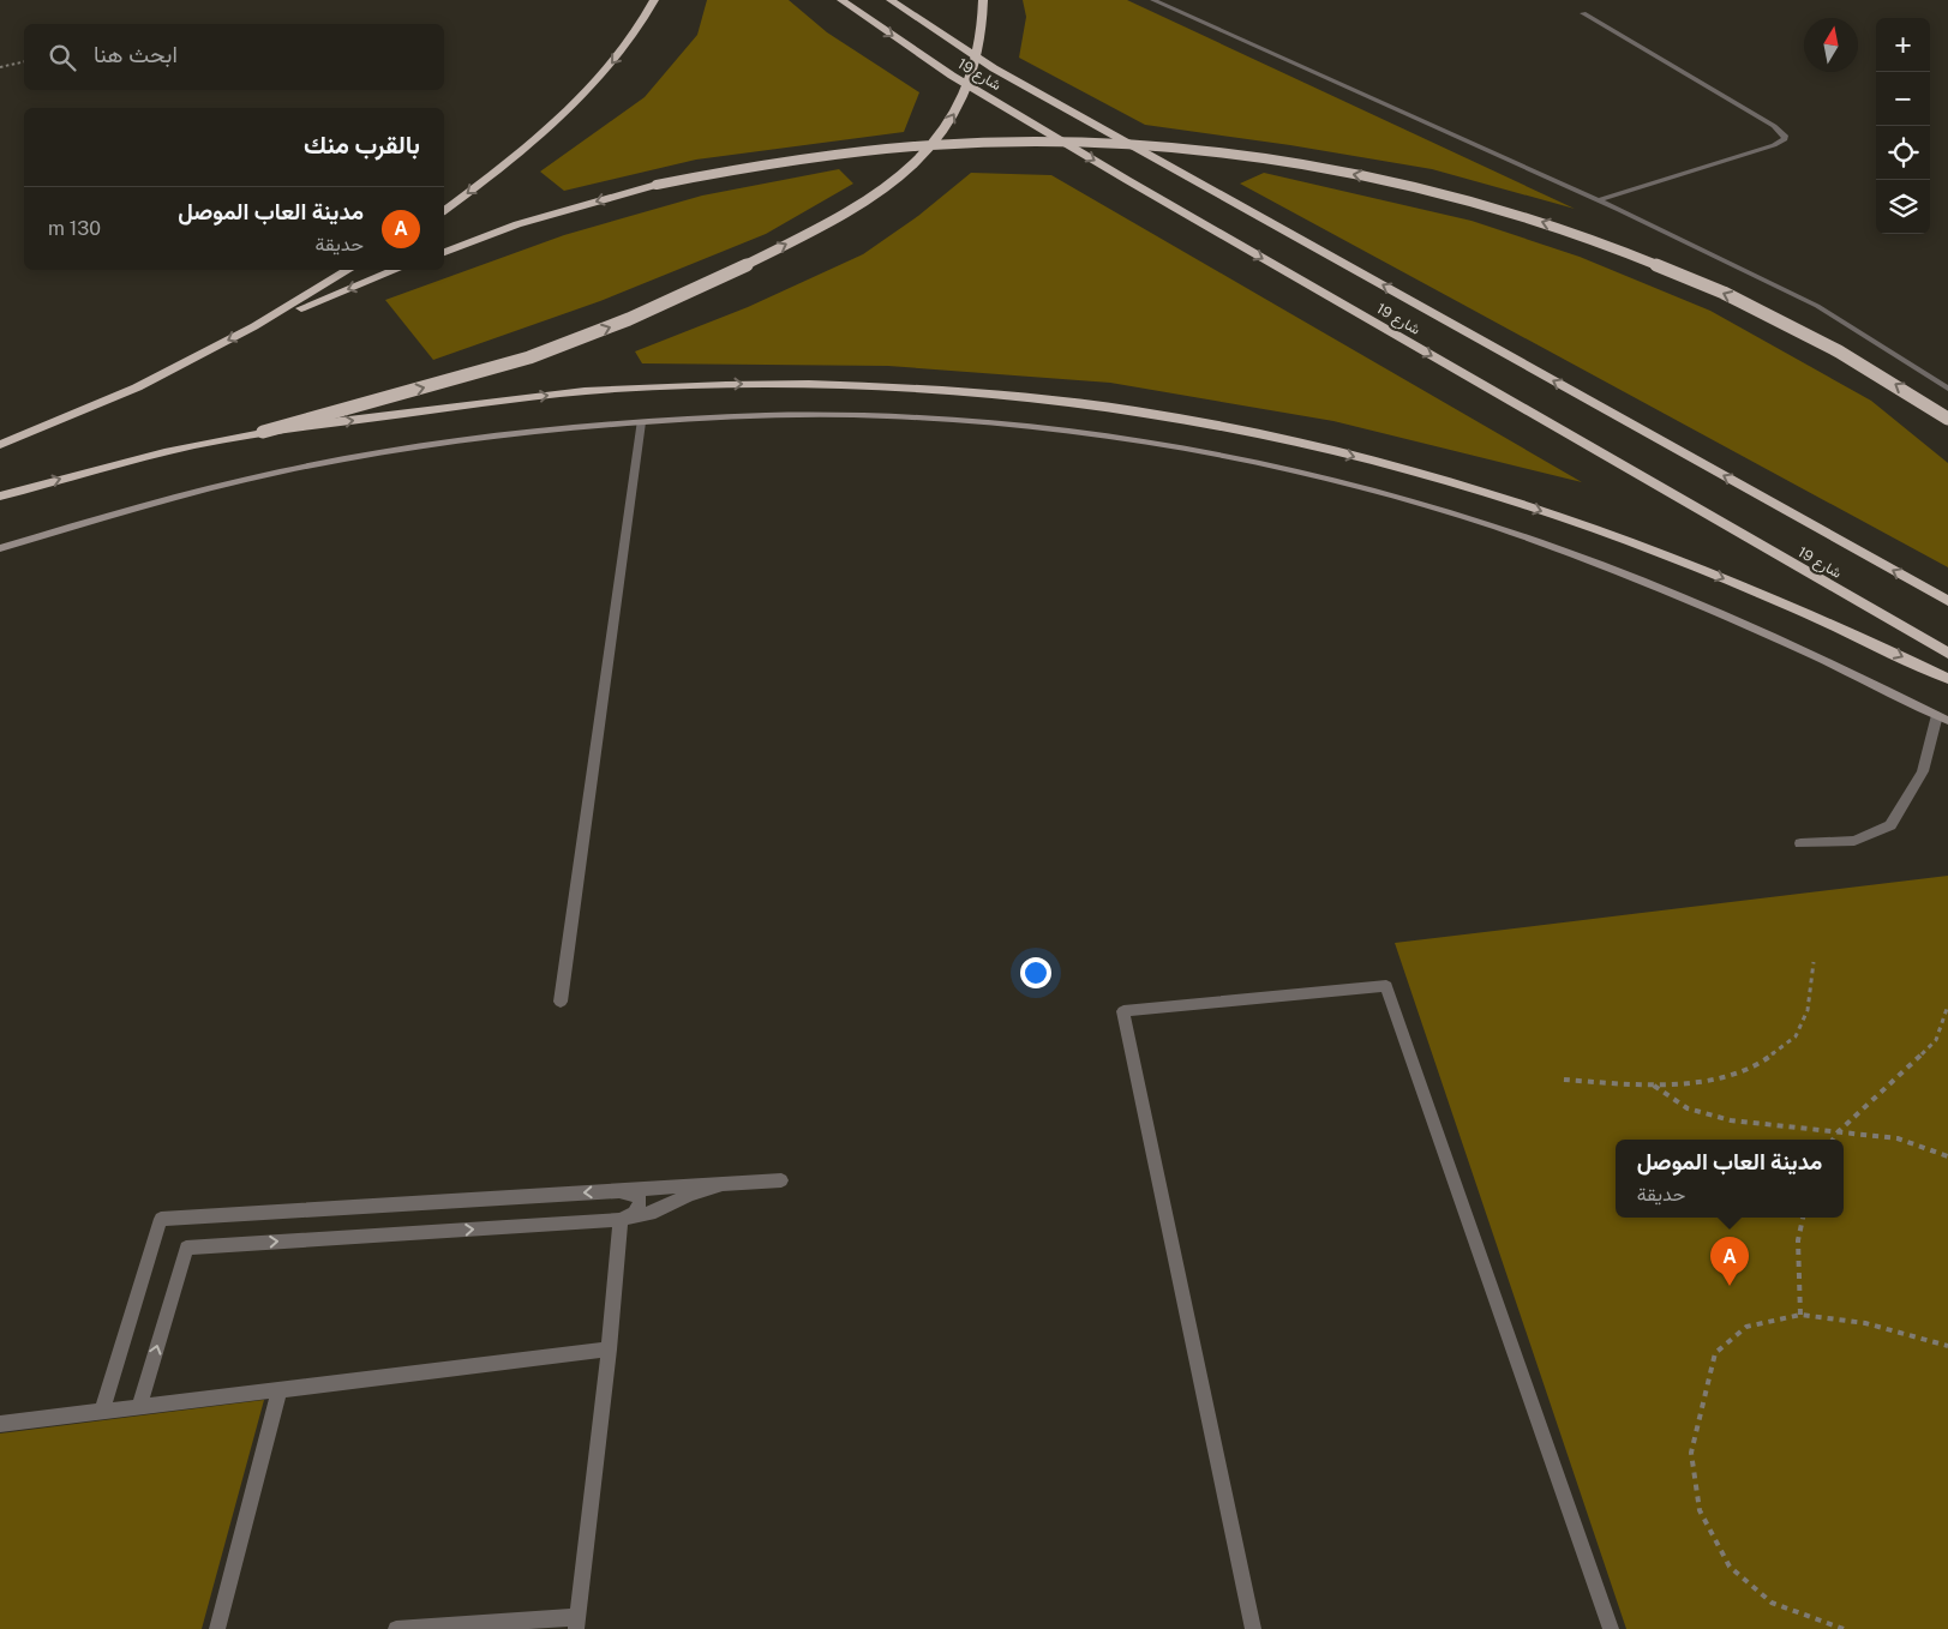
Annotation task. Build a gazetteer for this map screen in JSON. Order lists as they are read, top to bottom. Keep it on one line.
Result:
{"streets":{"highway":["شارع 19"]},"north":"top","page":{"map_buttons":["+","−"],"search":"ابحث هنا","heading":"بالقرب منك","list":[{"mark":"A","name":"مدينة العاب الموصل","note":"حديقة","value":"130 m"}],"popup":["مدينة العاب الموصل","حديقة"],"pins":"A"}}
